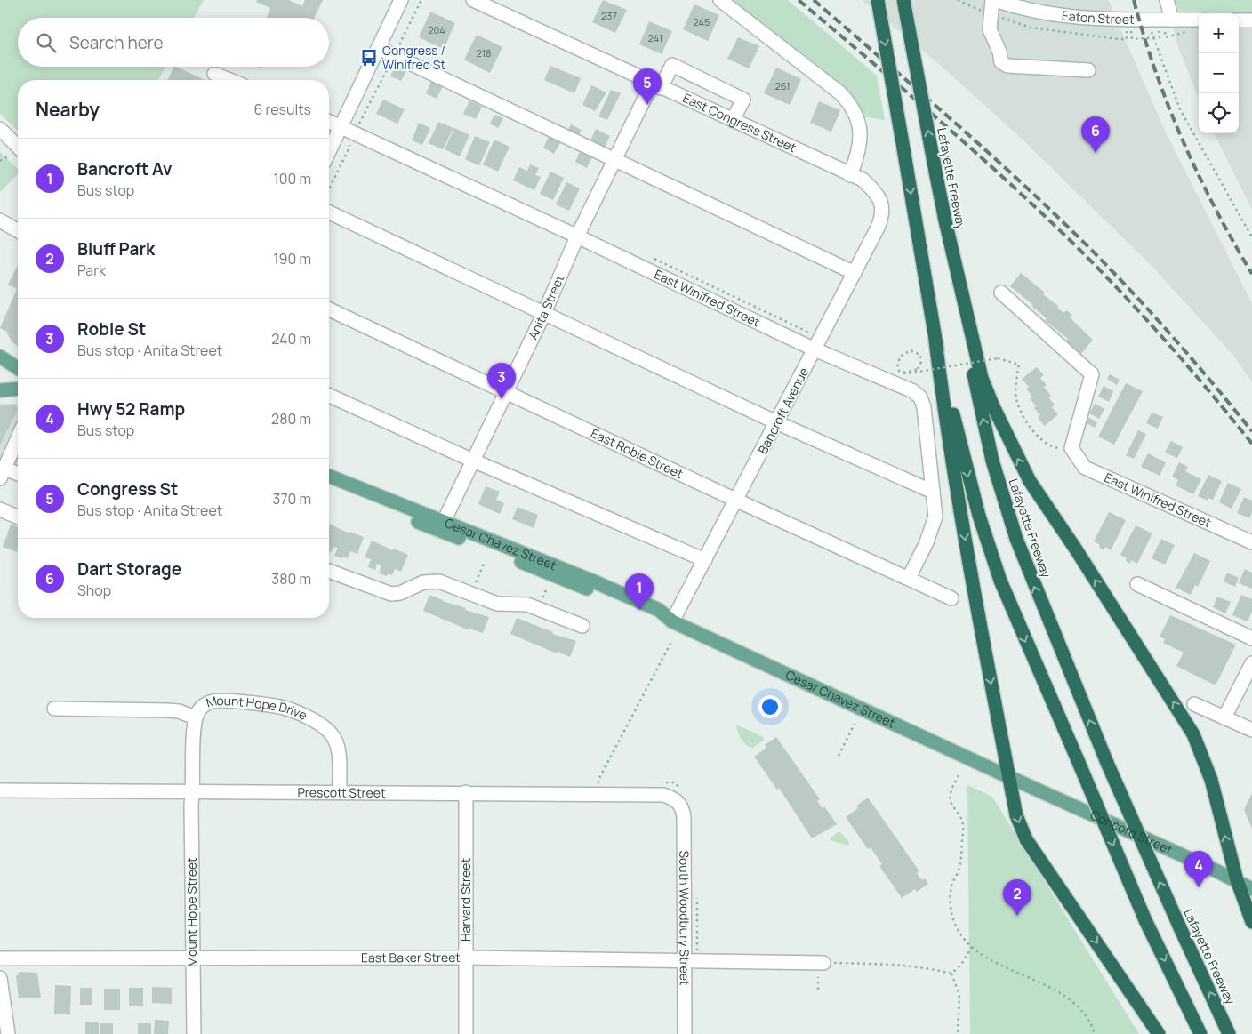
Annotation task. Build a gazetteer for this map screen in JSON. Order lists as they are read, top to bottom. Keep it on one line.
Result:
{"streets":{"highway":["Lafayette Freeway"],"main road":["Cesar Chavez Street","Concord Street"],"street":["Eaton Street","East Congress Street","East Winifred Street","Anita Street","Bancroft Avenue","East Robie Street","Mount Hope Drive","Prescott Street","Harvard Street","Mount Hope Street","South Woodbury Street","East Baker Street"]},"crossings":[["East Congress Street","Anita Street"],["East Congress Street","Bancroft Avenue"],["East Winifred Street","Anita Street"],["East Winifred Street","Bancroft Avenue"],["East Winifred Street","East Robie Street"],["Anita Street","East Robie Street"],["Anita Street","Cesar Chavez Street"],["Bancroft Avenue","East Robie Street"],["Bancroft Avenue","Cesar Chavez Street"],["Cesar Chavez Street","Concord Street"],["Mount Hope Drive","Prescott Street"],["Mount Hope Drive","Mount Hope Street"],["Prescott Street","Harvard Street"],["Prescott Street","Mount Hope Street"],["Prescott Street","South Woodbury Street"],["Harvard Street","East Baker Street"],["Mount Hope Street","East Baker Street"],["South Woodbury Street","East Baker Street"]],"places":{"bus stop":["Congress / Winifred St"]},"house_numbers":["237","245","204","241","218","261"],"page":{"map_buttons":["+","−"],"search":"Search here","pins":["5","6","3","1","4","2"],"heading":["Nearby","6 results"],"list":[{"mark":"1","name":"Bancroft Av","note":"Bus stop","value":"100 m"},{"mark":"2","name":"Bluff Park","note":"Park","value":"190 m"},{"mark":"3","name":"Robie St","note":"Bus stop · Anita Street","value":"240 m"},{"mark":"4","name":"Hwy 52 Ramp","note":"Bus stop","value":"280 m"},{"mark":"5","name":"Congress St","note":"Bus stop · Anita Street","value":"370 m"},{"mark":"6","name":"Dart Storage","note":"Shop","value":"380 m"}]}}
